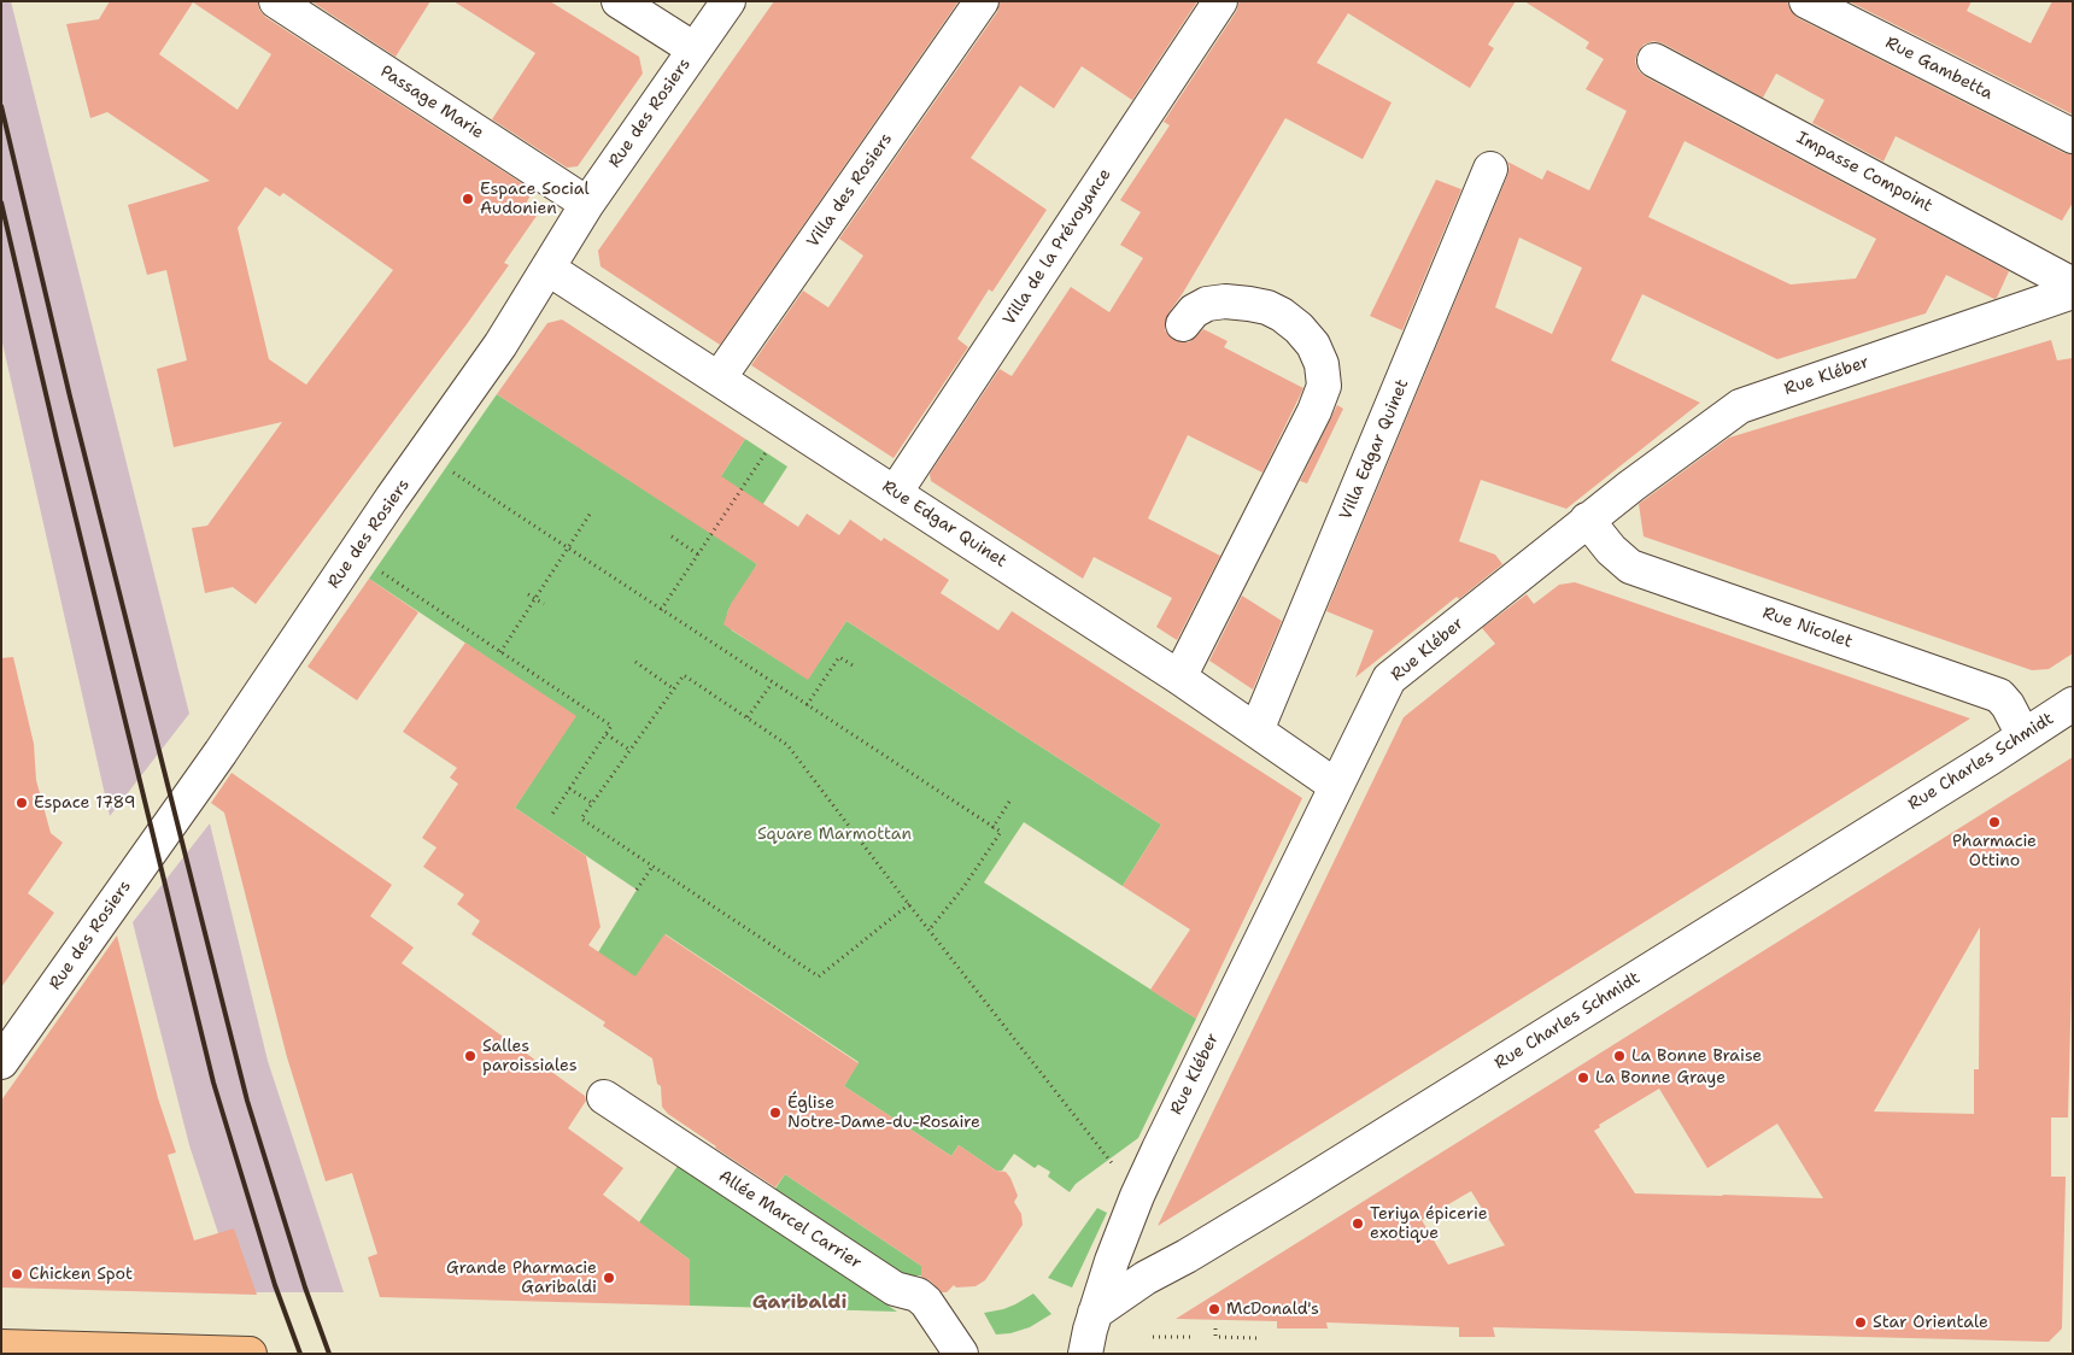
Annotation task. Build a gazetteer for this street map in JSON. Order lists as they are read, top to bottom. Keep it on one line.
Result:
{"streets":{"street":["Rue Gambetta","Passage Marie","Rue des Rosiers","Impasse Compoint","Villa des Rosiers","Villa de la Prévoyance","Rue Kléber","Villa Edgar Quinet","Rue Edgar Quinet","Rue Nicolet","Rue Charles Schmidt","Allée Marcel Carrier"]},"crossings":[["Passage Marie","Rue des Rosiers"],["Rue des Rosiers","Rue Edgar Quinet"],["Villa des Rosiers","Rue Edgar Quinet"],["Villa de la Prévoyance","Rue Edgar Quinet"],["Rue Kléber","Rue Edgar Quinet"],["Rue Kléber","Rue Nicolet"],["Rue Kléber","Rue Charles Schmidt"],["Villa Edgar Quinet","Rue Edgar Quinet"],["Rue Nicolet","Rue Charles Schmidt"]],"districts":["Garibaldi"],"parks":["Square Marmottan"],"places":["Espace Social Audonien","Espace 1789","Pharmacie Ottino","Salles paroissiales","La Bonne Braise","La Bonne Graye","Église Notre-Dame-du-Rosaire","Teriya épicerie exotique","Chicken Spot","Grande Pharmacie Garibaldi","McDonald's","Star Orientale"]}
